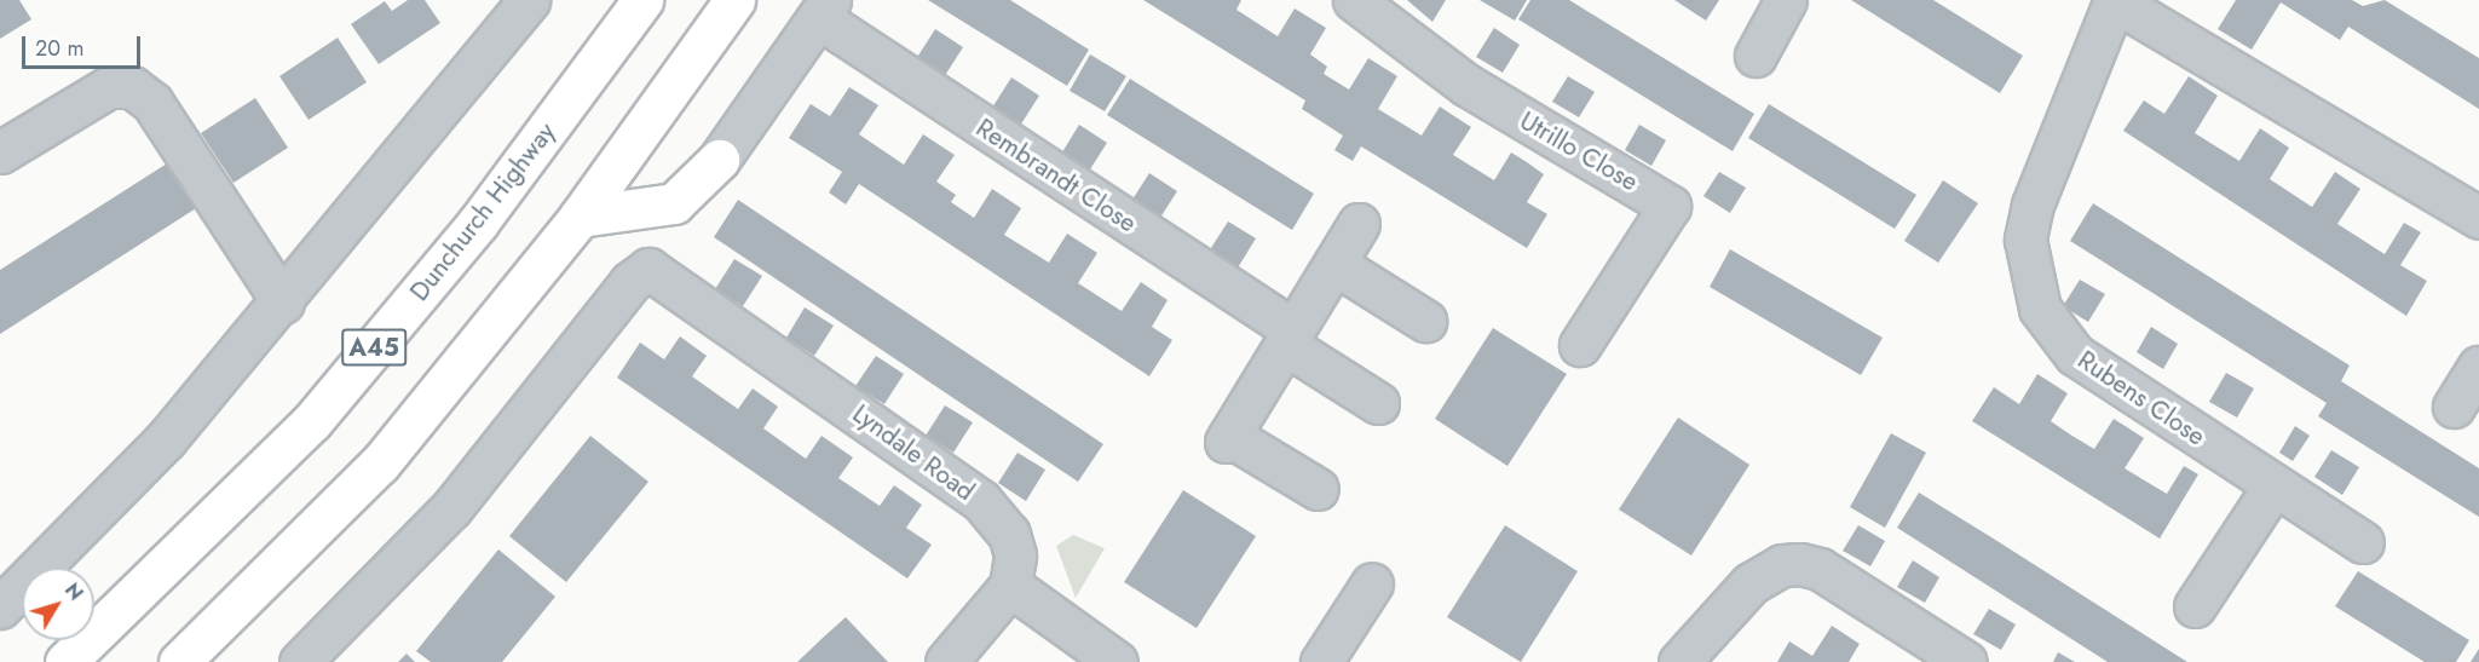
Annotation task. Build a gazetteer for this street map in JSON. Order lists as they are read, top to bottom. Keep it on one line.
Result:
{"streets":{"highway":["Dunchurch Highway","A45"],"street":["Utrillo Close","Rembrandt Close","Rubens Close","Lyndale Road"]},"scale_bar":"20 m","north":"top right"}
